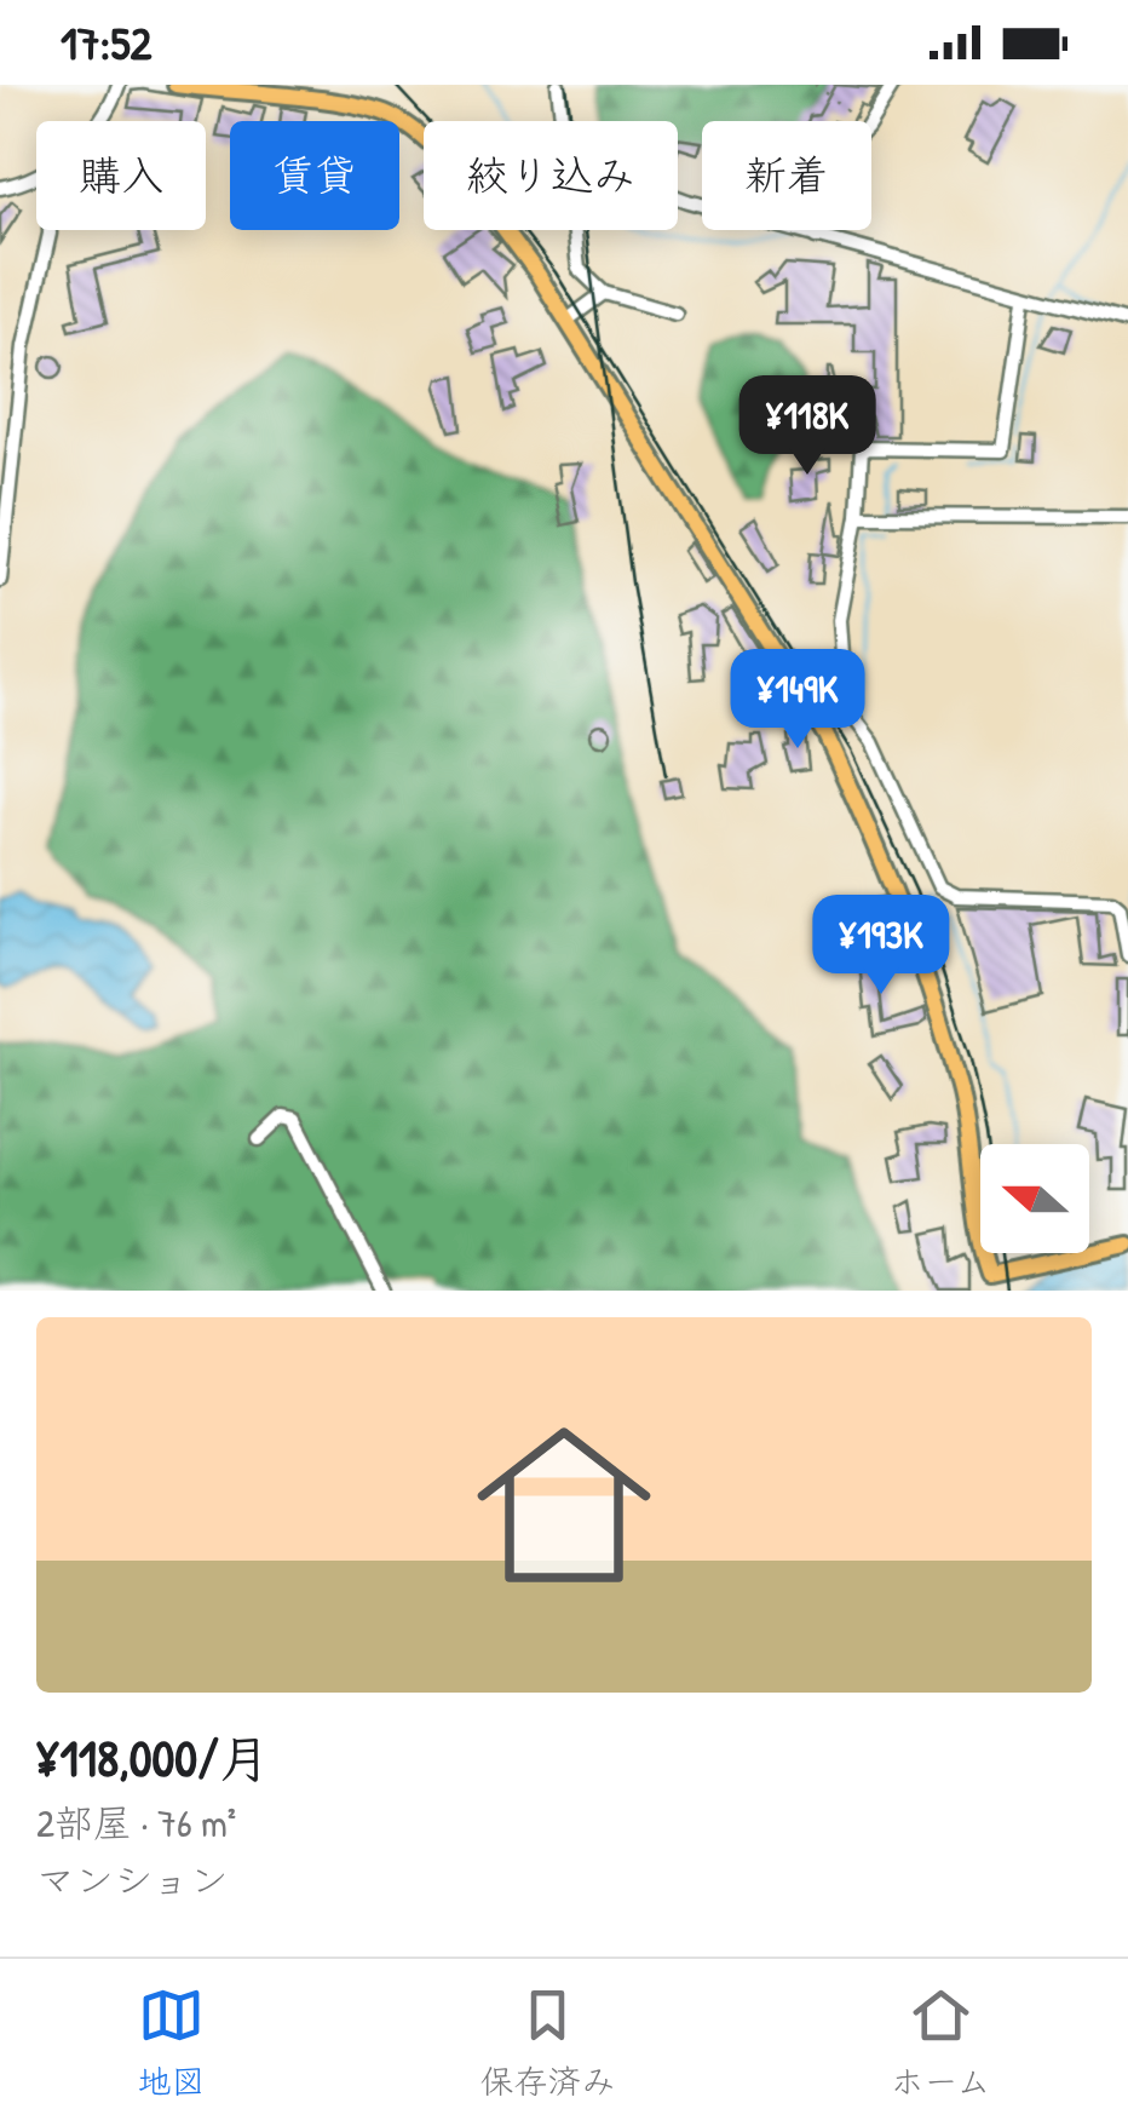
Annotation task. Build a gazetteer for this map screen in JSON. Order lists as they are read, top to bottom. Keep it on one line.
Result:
{"north":"left","page":{"status":"17:52","chip":["購入","賃貸","絞り込み","新着"],"price":["¥118K","¥149K","¥193K"],"list":[{"name":"¥118,000/月","note":"2部屋 · 76 m² · マンション"}],"tabs":["地図","保存済み","ホーム"]}}
